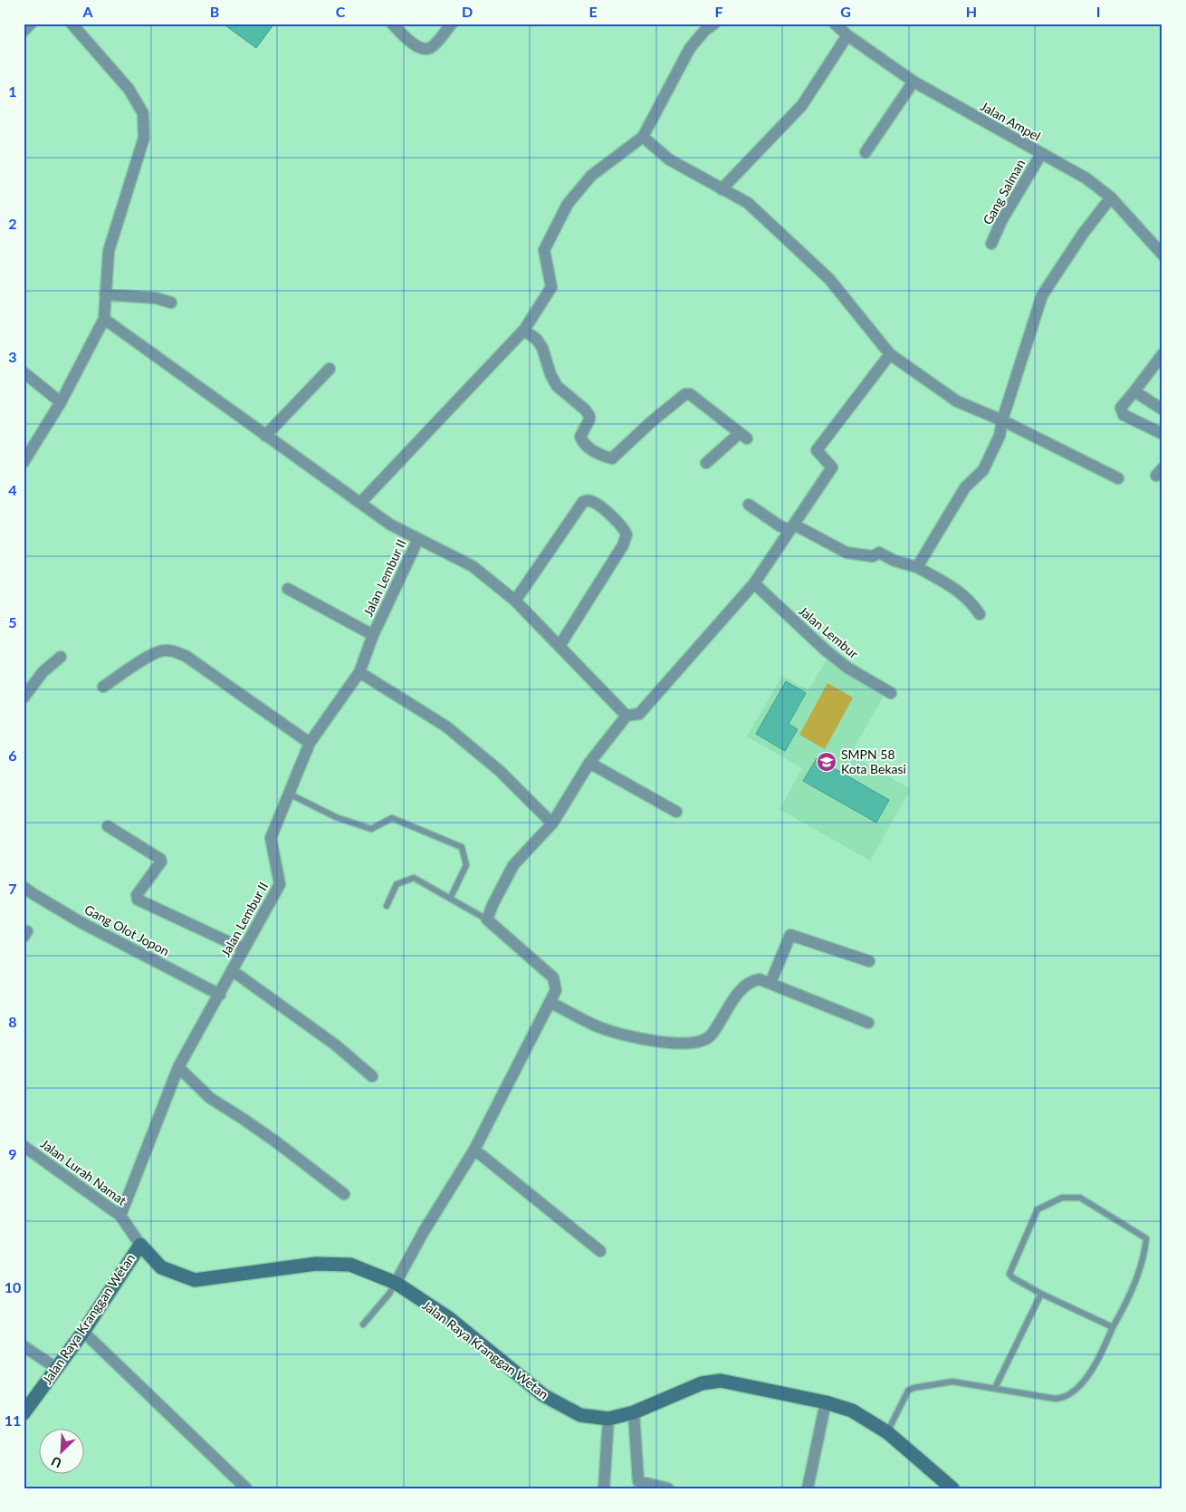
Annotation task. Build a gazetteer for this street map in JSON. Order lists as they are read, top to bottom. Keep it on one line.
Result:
{"streets":{"main road":["Jalan Raya Kranggan Wetan"],"street":["Jalan Ampel","Gang Salman","Jalan Lembur II","Jalan Lembur","Gang Olot Jopon","Jalan Lurah Namat"]},"crossings":[["Jalan Ampel","Gang Salman"],["Jalan Lembur II","Gang Olot Jopon"],["Jalan Lembur II","Jalan Lurah Namat"],["Jalan Lurah Namat","Jalan Raya Kranggan Wetan"]],"places":{"school or university":["SMPN 58 Kota Bekasi"]},"north":"bottom left","grid":{"columns":["A","B","C","D","E","F","G","H","I"],"rows":["1","2","3","4","5","6","7","8","9","10","11"]}}
